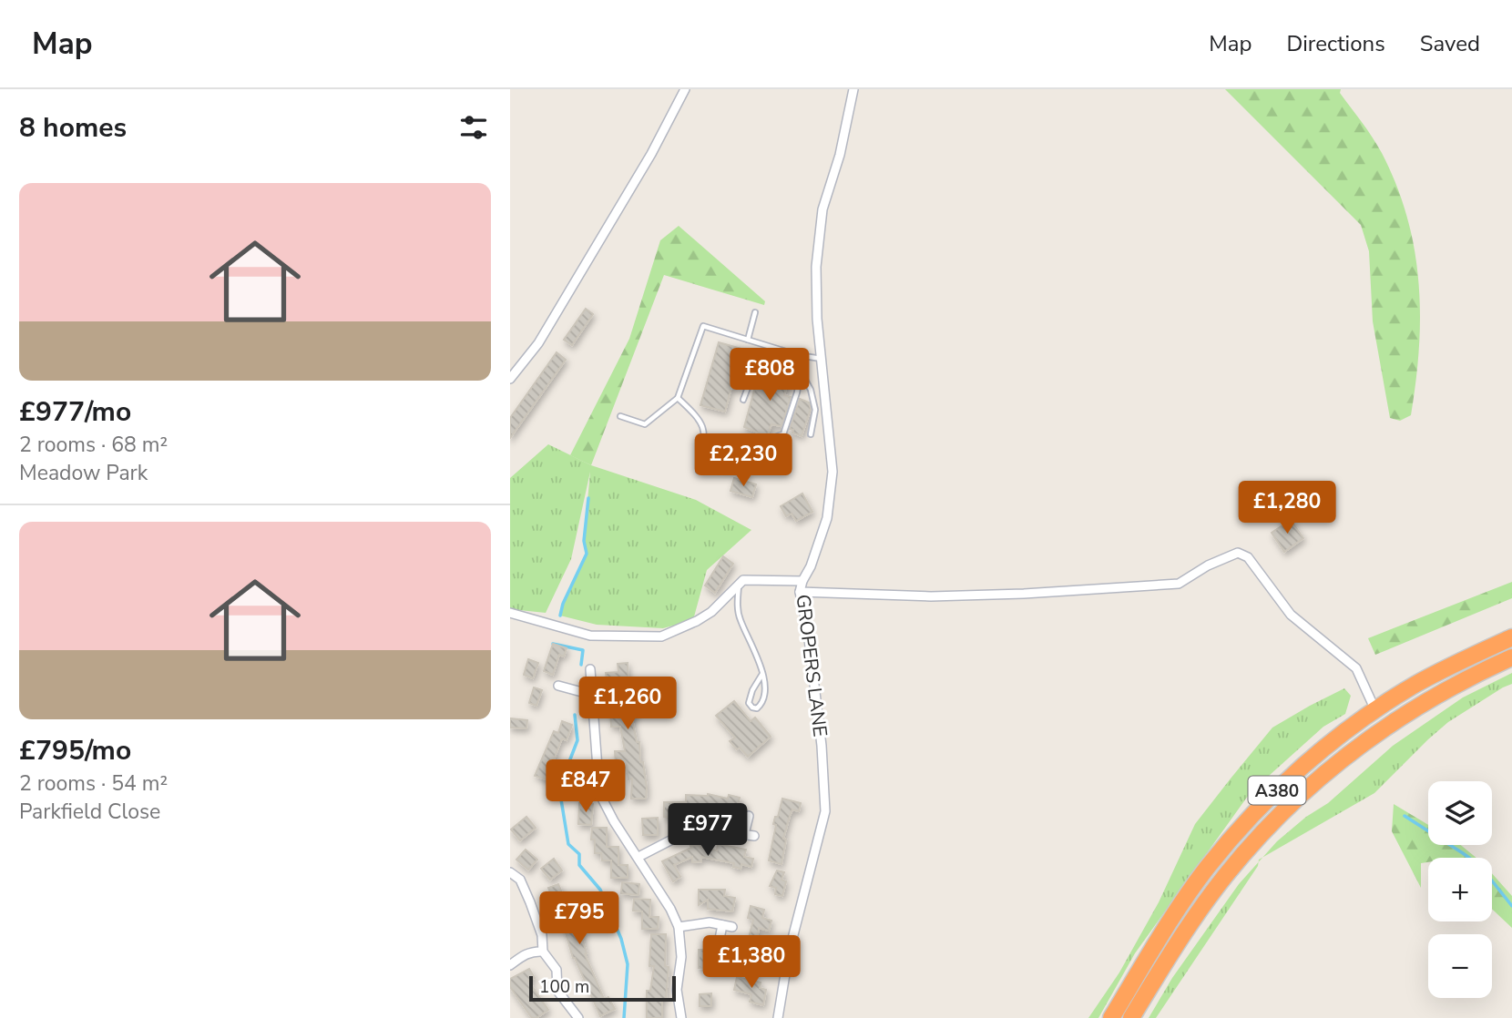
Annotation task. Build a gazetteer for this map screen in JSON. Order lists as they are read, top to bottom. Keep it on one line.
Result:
{"streets":{"highway":["A380"],"street":["GROPERS LANE"]},"scale_bar":"100 m","page":{"header":"Map","nav":["Map","Directions","Saved"],"heading":"8 homes","list":[{"name":"£977/mo","note":"2 rooms · 68 m² · Meadow Park"},{"name":"£795/mo","note":"2 rooms · 54 m² · Parkfield Close"}],"price":["£808","£2,230","£1,280","£1,260","£847","£977","£795","£1,380"],"map_buttons":["+","−"],"scale":"100 m"}}
